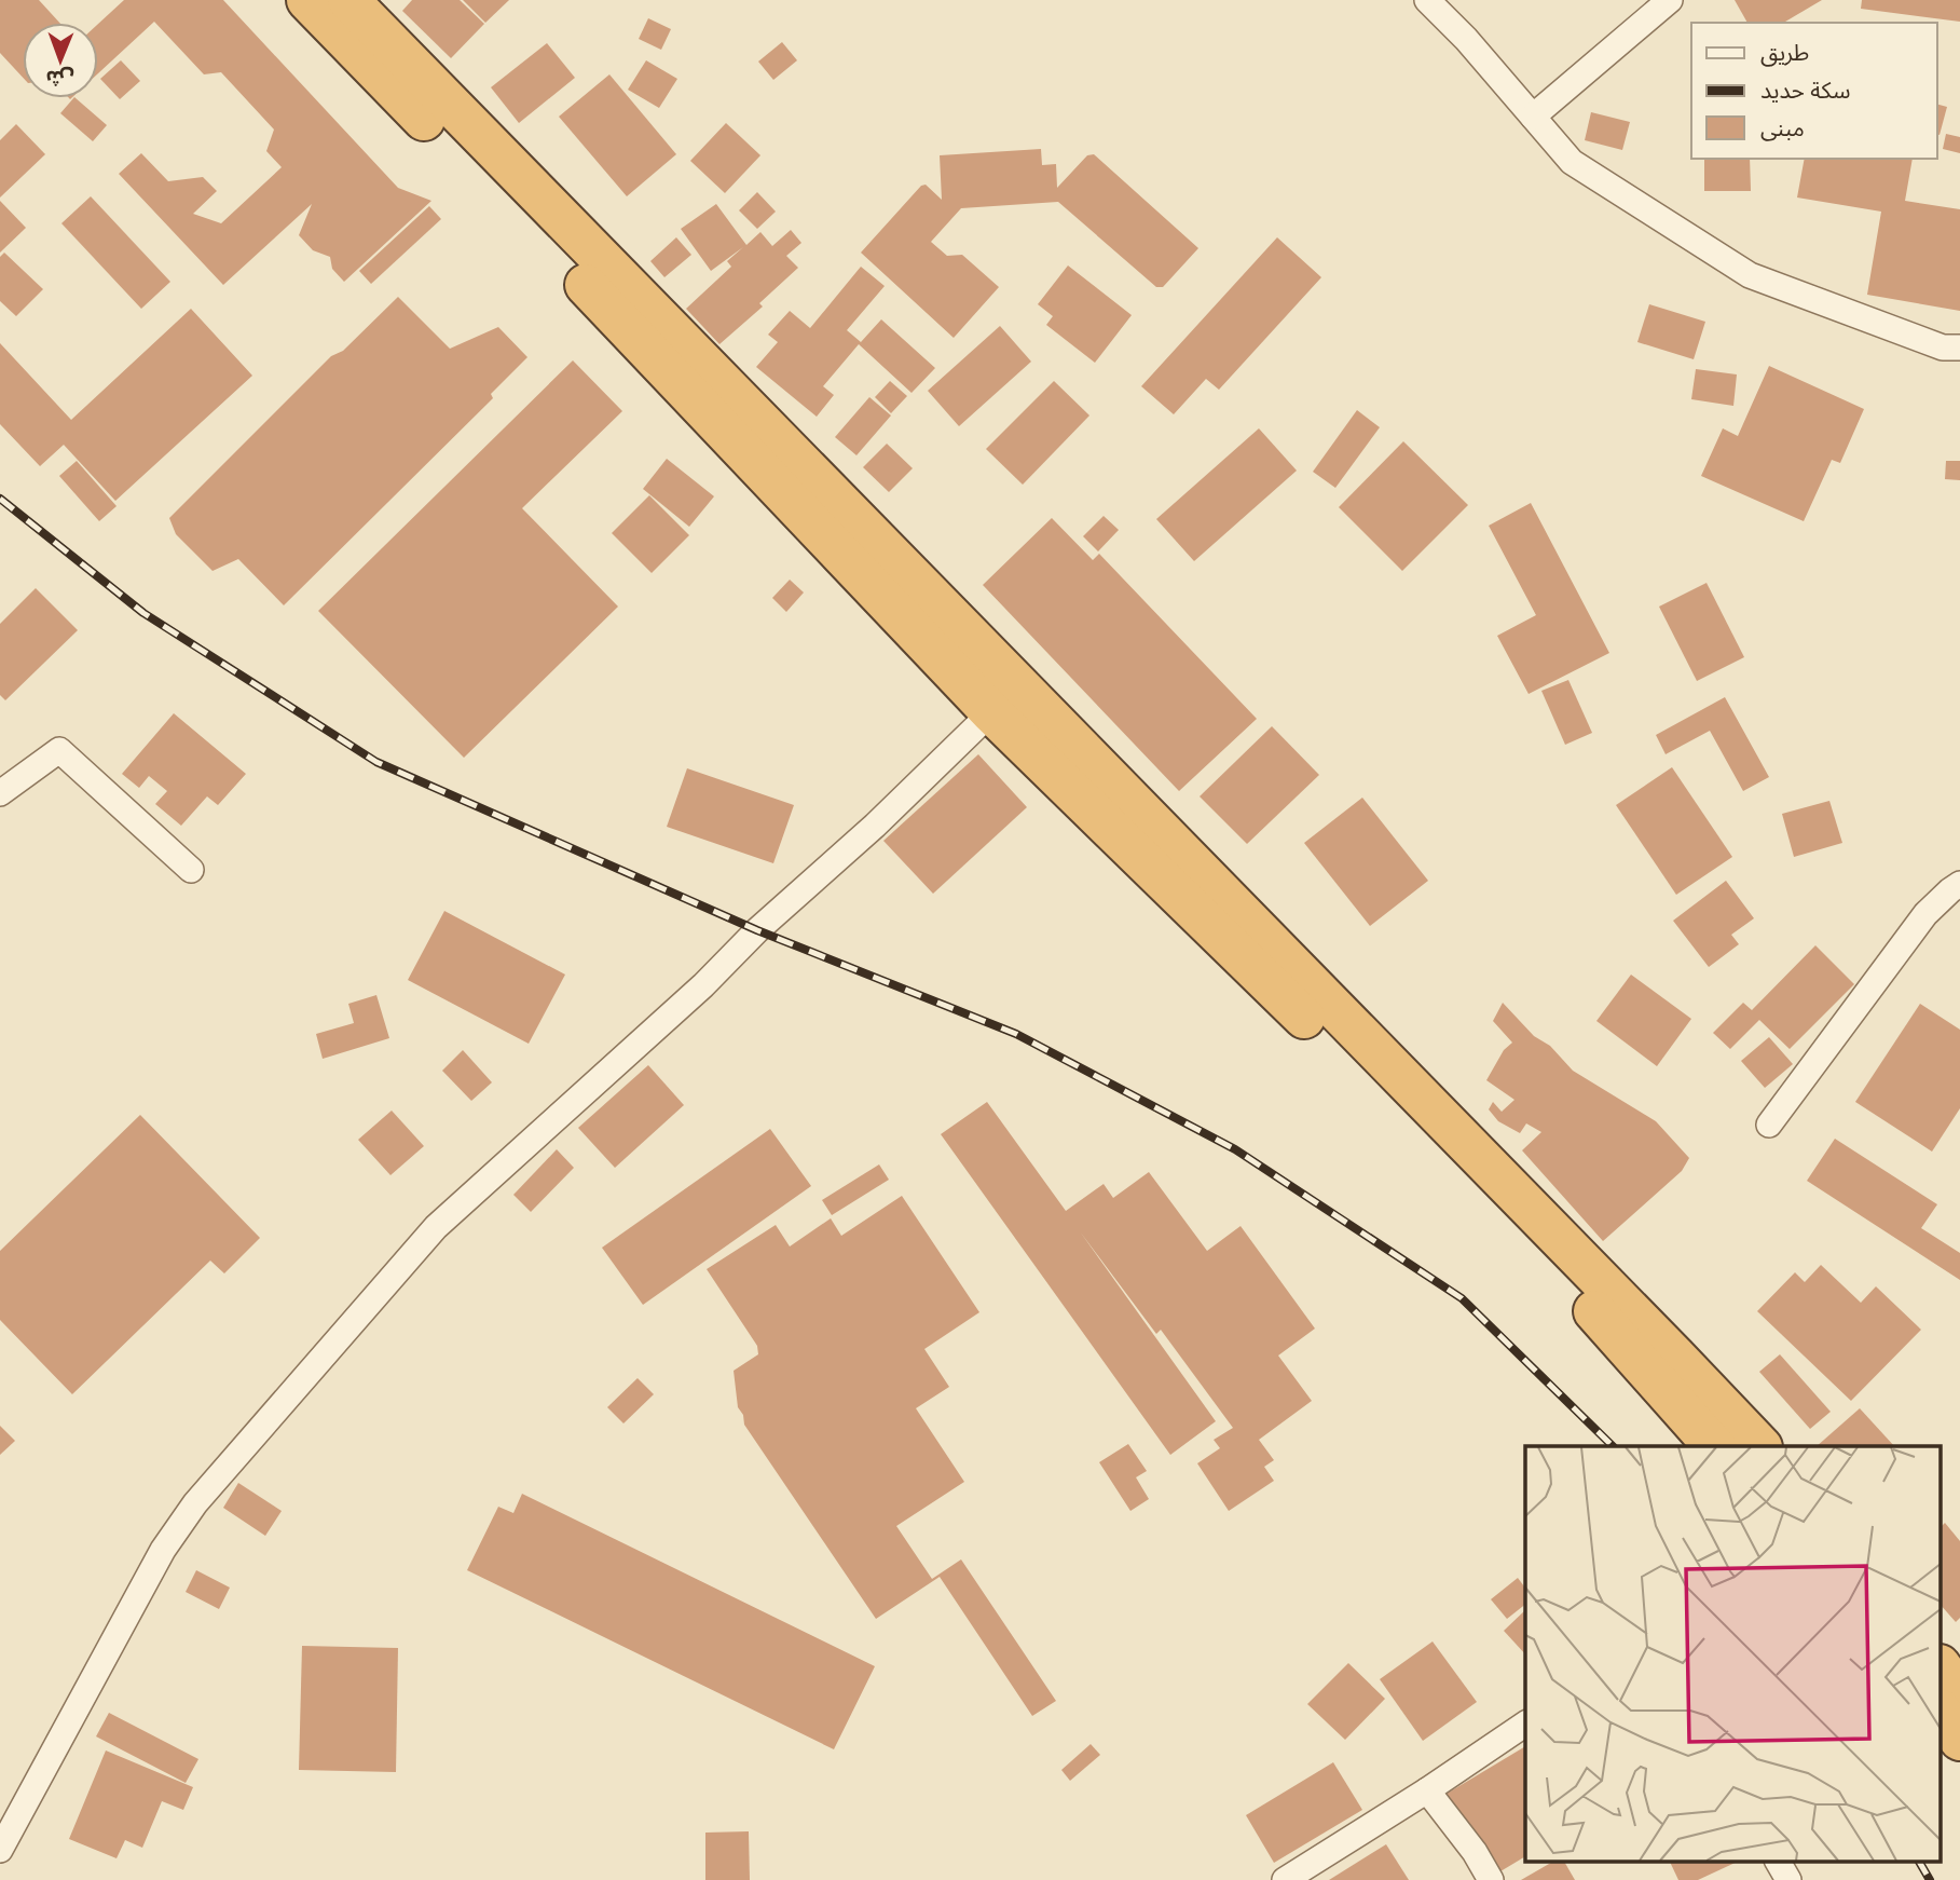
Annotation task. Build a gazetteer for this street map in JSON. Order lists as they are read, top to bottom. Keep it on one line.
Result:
{"legend":["طريق","سكة حديد","مبنى"],"north":"bottom"}
